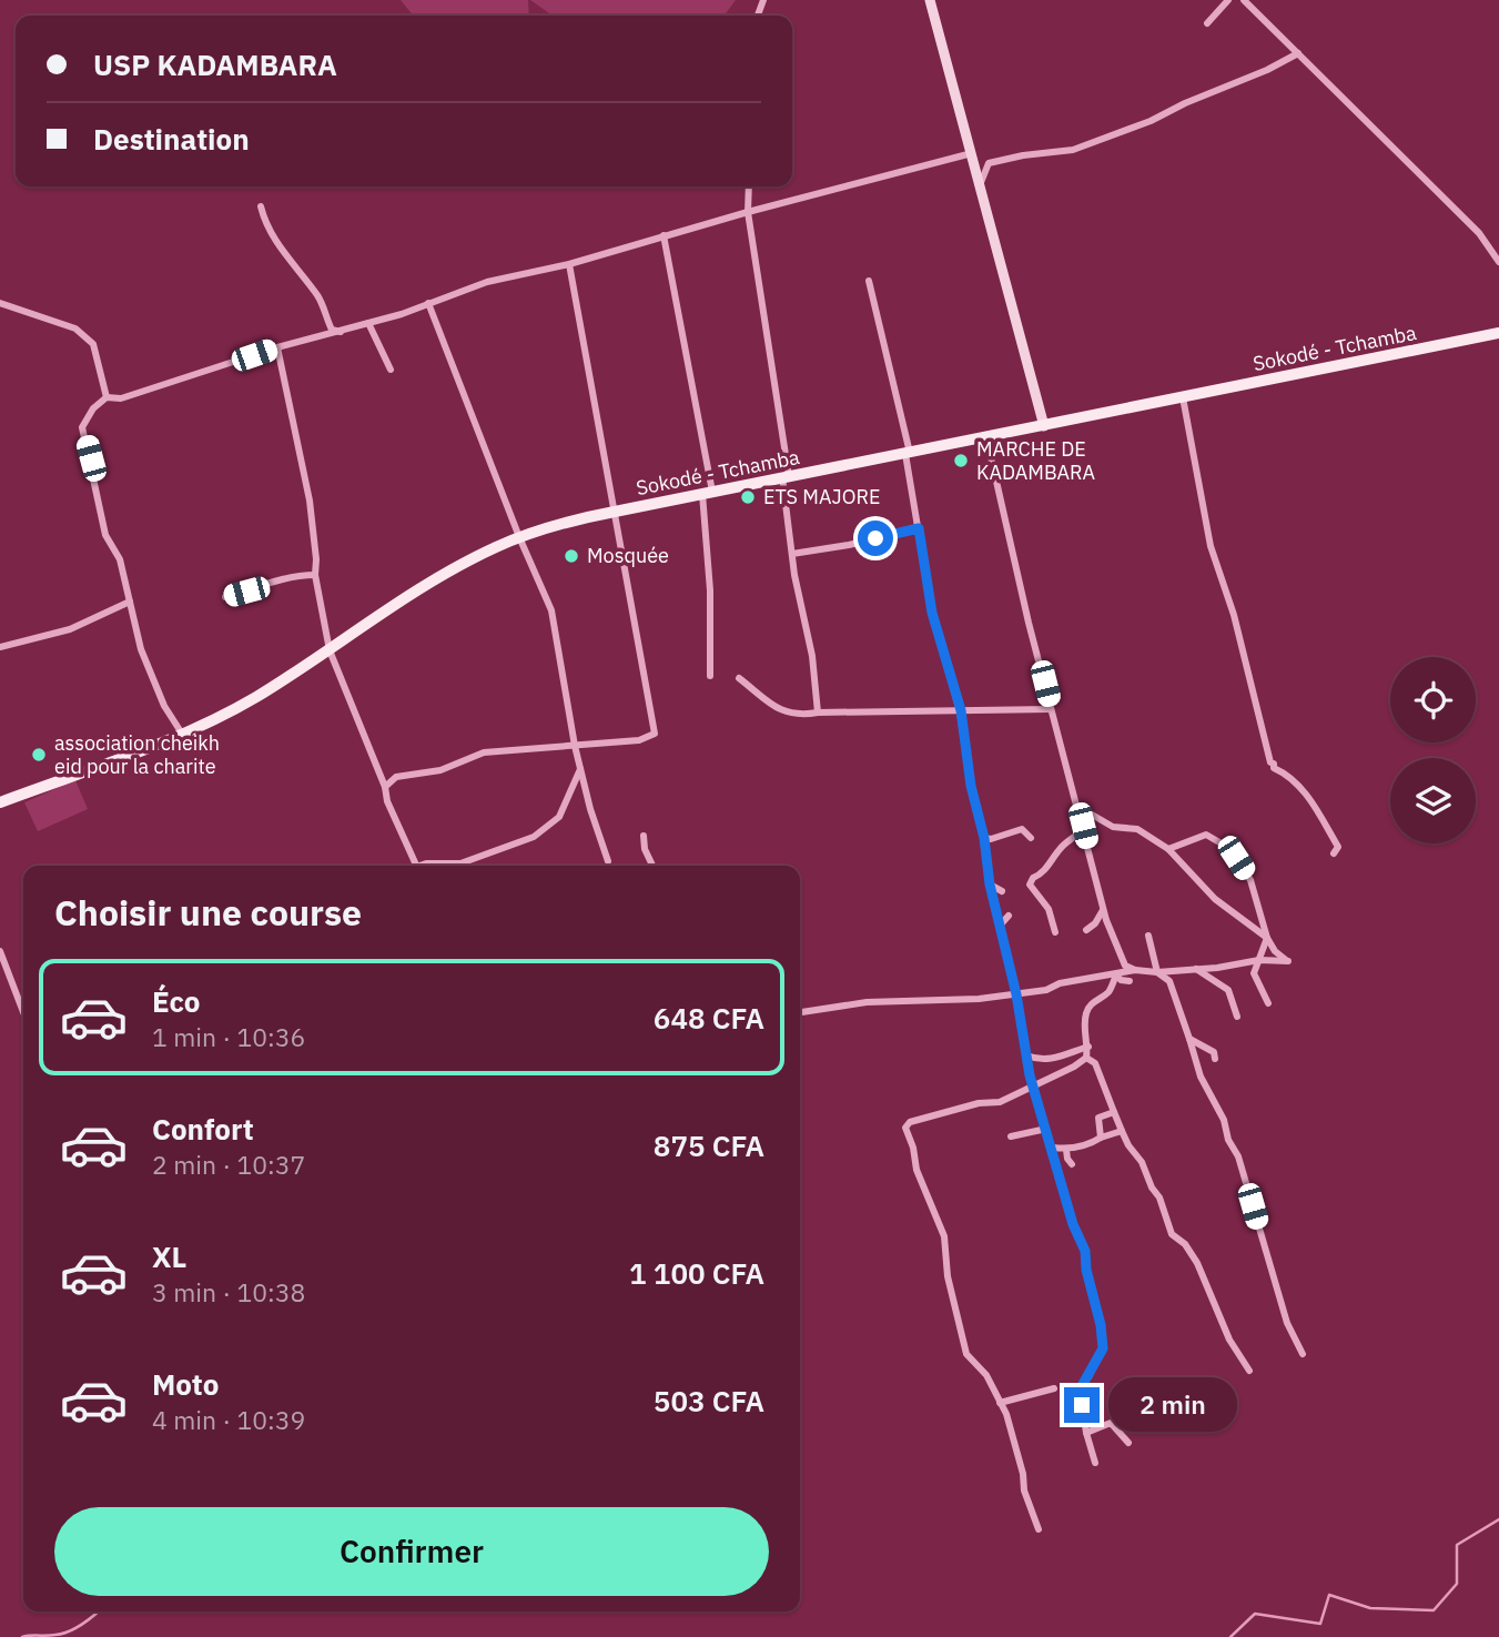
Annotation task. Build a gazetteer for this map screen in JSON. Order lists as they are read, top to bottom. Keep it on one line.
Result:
{"streets":{"main road":["Sokodé - Tchamba"]},"places":["MARCHE DE KADAMBARA","ETS MAJORE","Mosquée","association cheikh eid pour la charite"],"page":{"banner":["USP KADAMBARA","Destination"],"heading":"Choisir une course","list":[{"name":"Éco","note":"1 min · 10:36","value":"648 CFA"},{"name":"Confort","note":"2 min · 10:37","value":"875 CFA"},{"name":"XL","note":"3 min · 10:38","value":"1 100 CFA"},{"name":"Moto","note":"4 min · 10:39","value":"503 CFA"}],"bubble":"2 min","buttons":"Confirmer"}}
